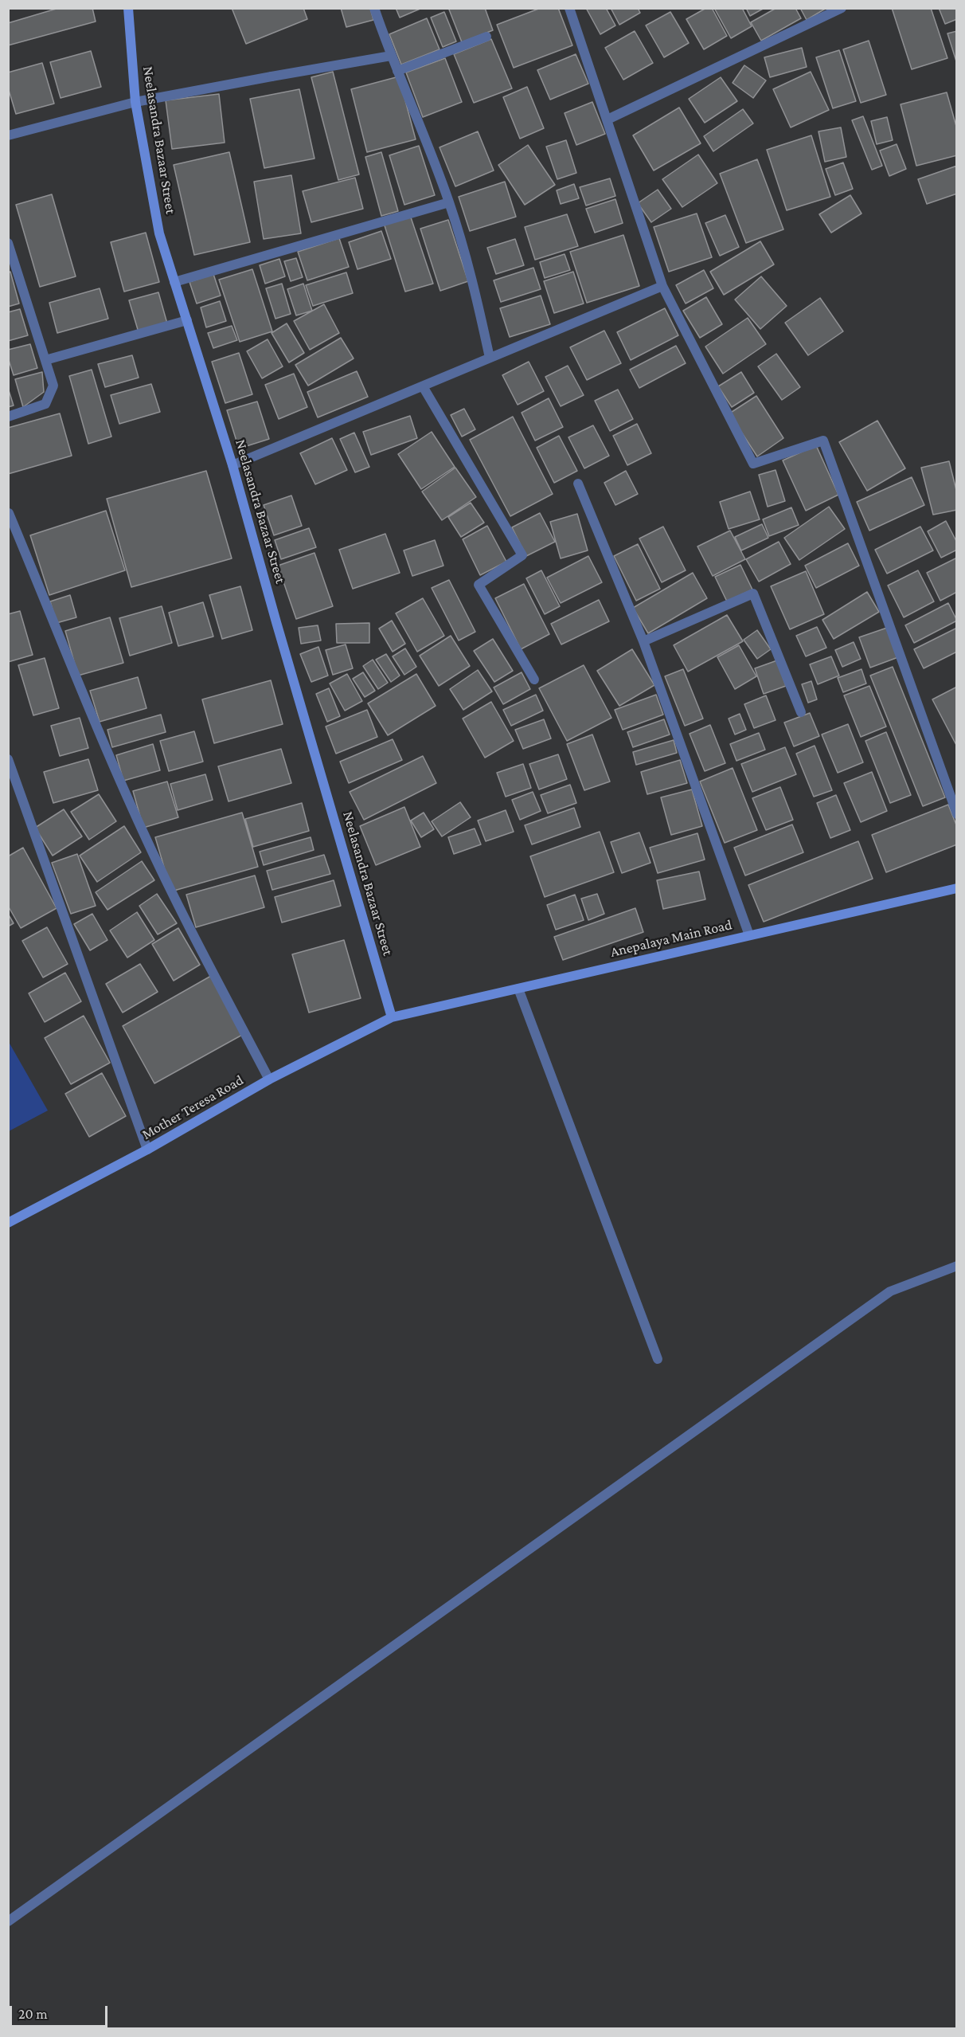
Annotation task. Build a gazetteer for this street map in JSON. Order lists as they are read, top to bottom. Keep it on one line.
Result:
{"streets":{"street":["Neelasandra Bazaar Street","Anepalaya Main Road","Mother Teresa Road"]},"crossings":[["Neelasandra Bazaar Street","Anepalaya Main Road"],["Neelasandra Bazaar Street","Mother Teresa Road"],["Anepalaya Main Road","Mother Teresa Road"]],"scale_bar":"20 m"}
